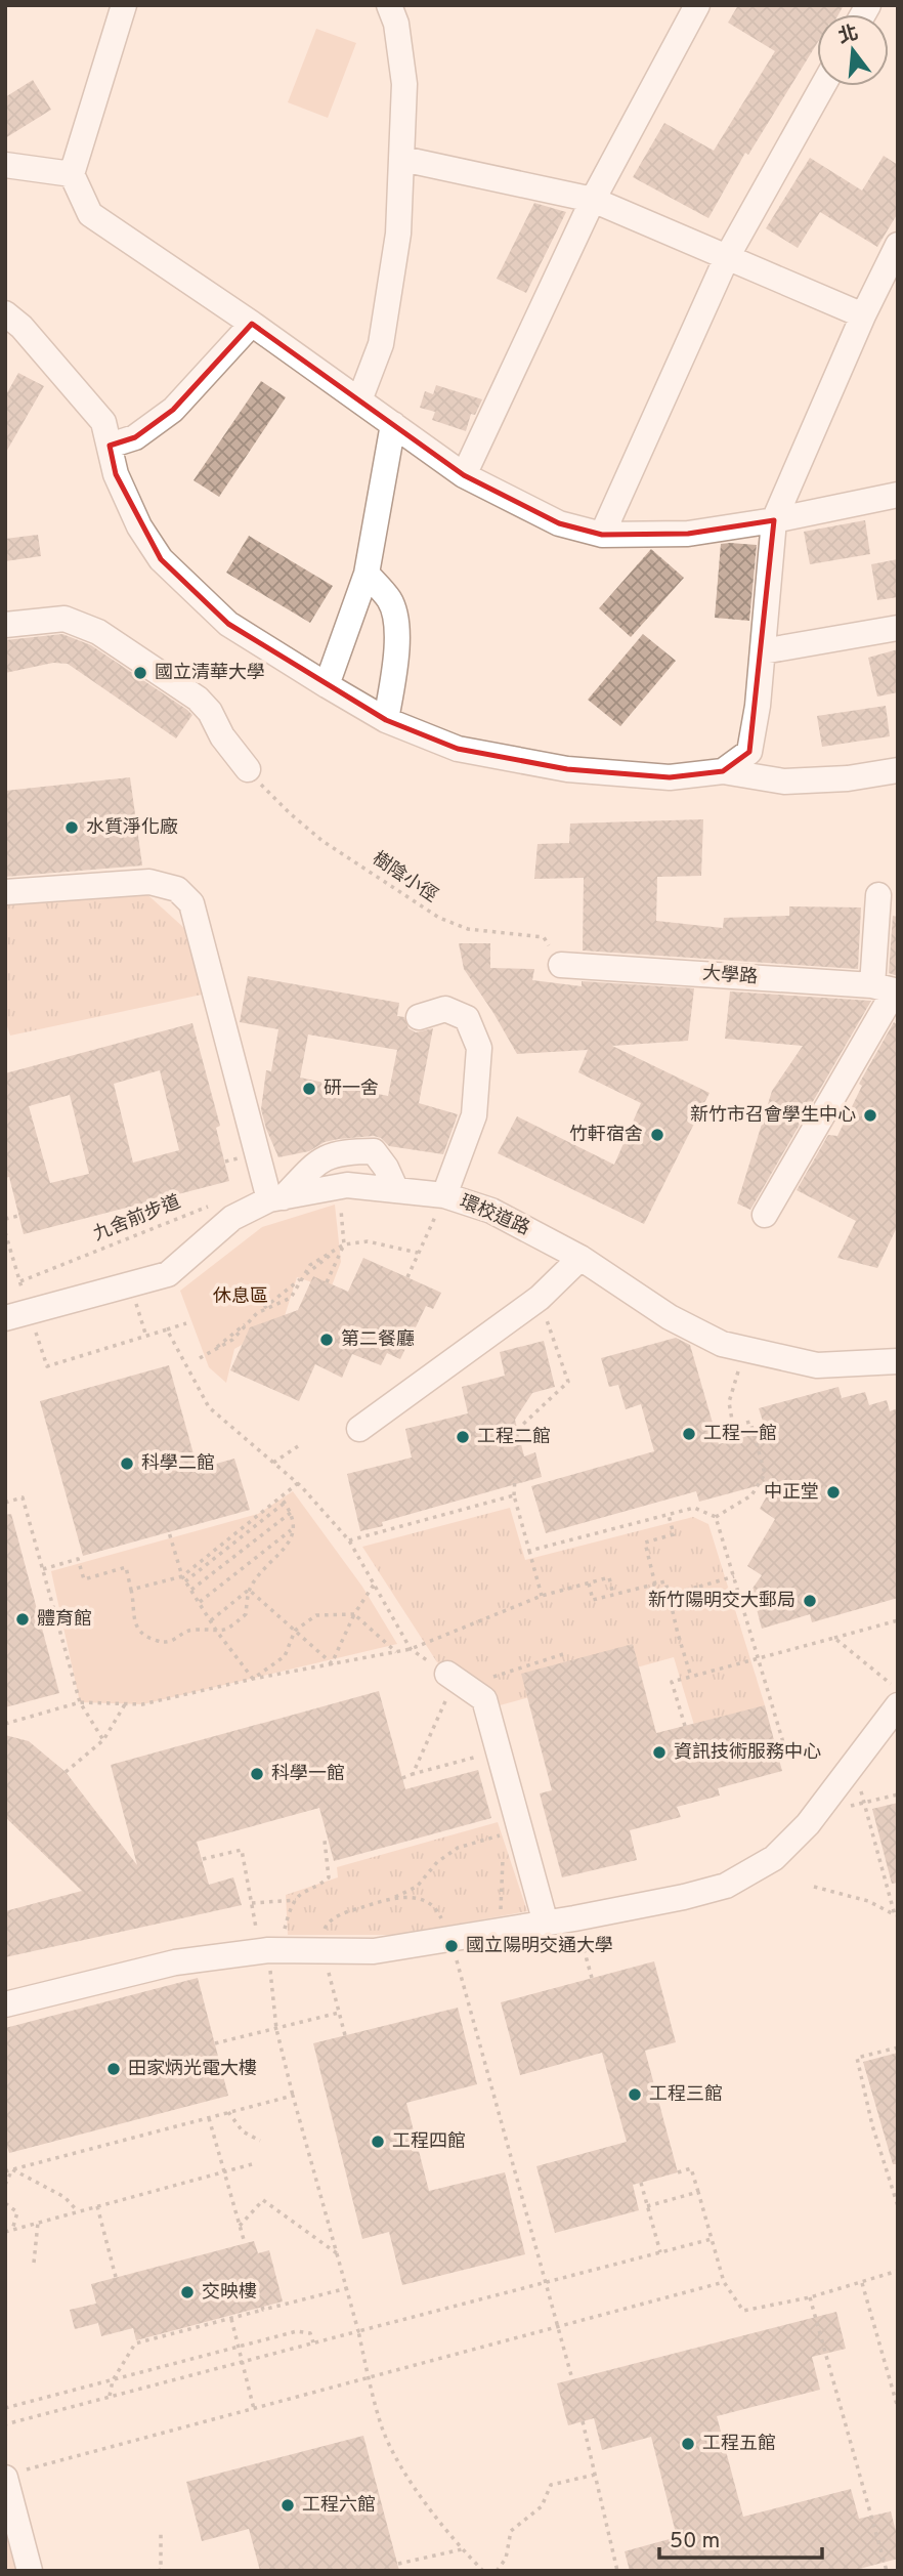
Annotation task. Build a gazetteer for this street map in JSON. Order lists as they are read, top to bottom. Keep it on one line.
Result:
{"streets":{"street":["大學路","環校道路"],"path":["樹陰小徑","九舍前步道"]},"crossings":[["樹陰小徑","大學路"]],"parks":["休息區"],"places":["國立清華大學","水質淨化廠","研一舍","新竹市召會學生中心","竹軒宿舍","第二餐廳","工程一館","工程二館","科學二館","中正堂","新竹陽明交大郵局","體育館","資訊技術服務中心","科學一館","國立陽明交通大學","田家炳光電大樓","工程三館","工程四館","交映樓","工程五館","工程六館"],"scale_bar":"50 m","north":"top"}
